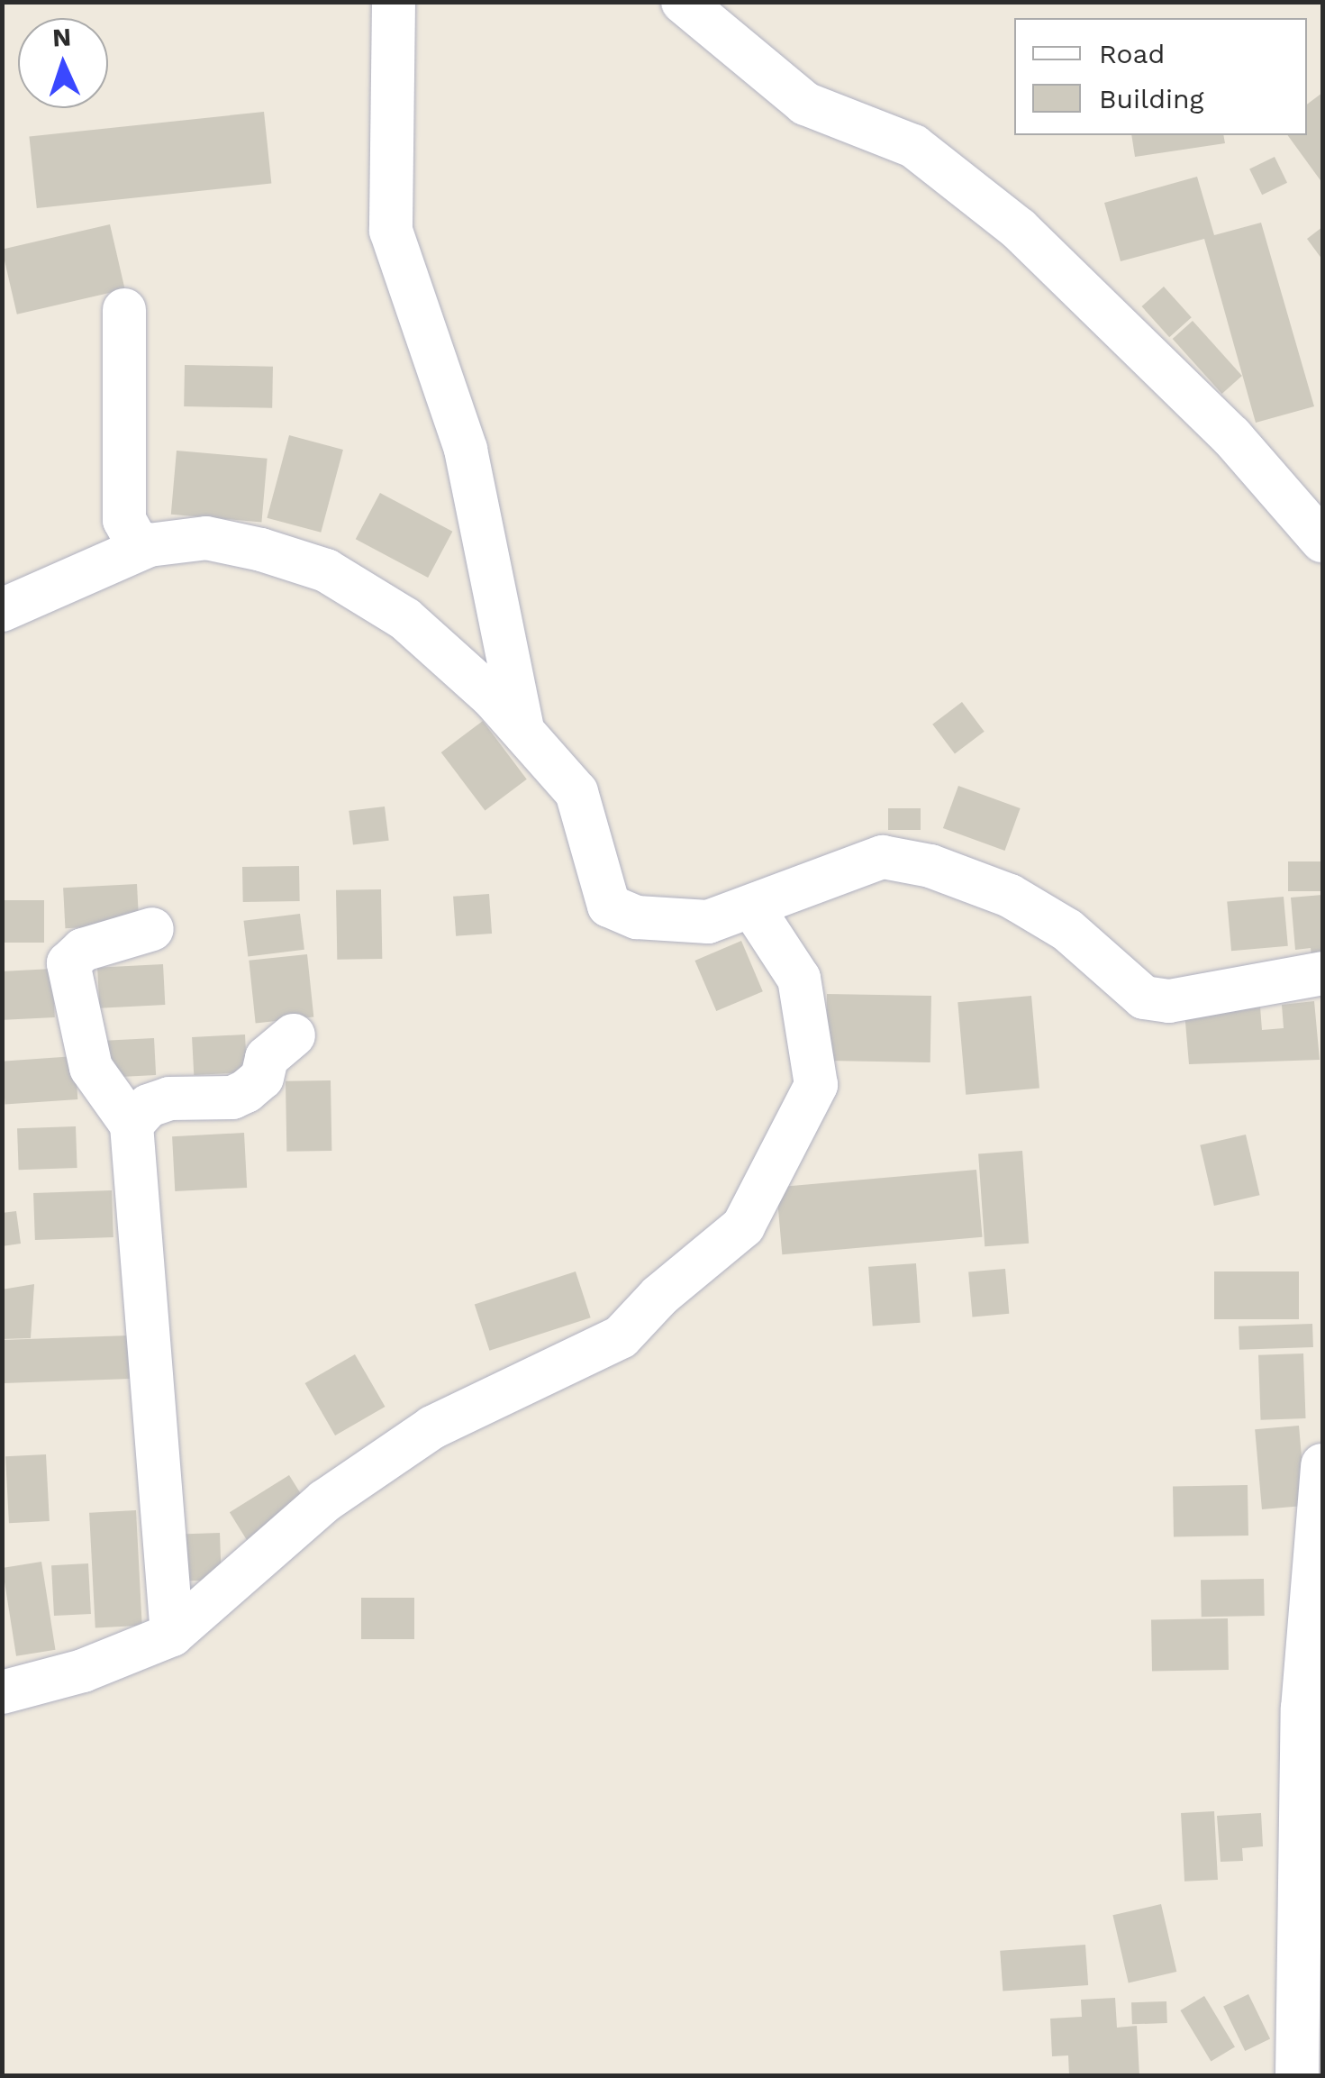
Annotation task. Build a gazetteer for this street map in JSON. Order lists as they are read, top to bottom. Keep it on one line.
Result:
{"legend":["Road","Building"],"north":"top"}
